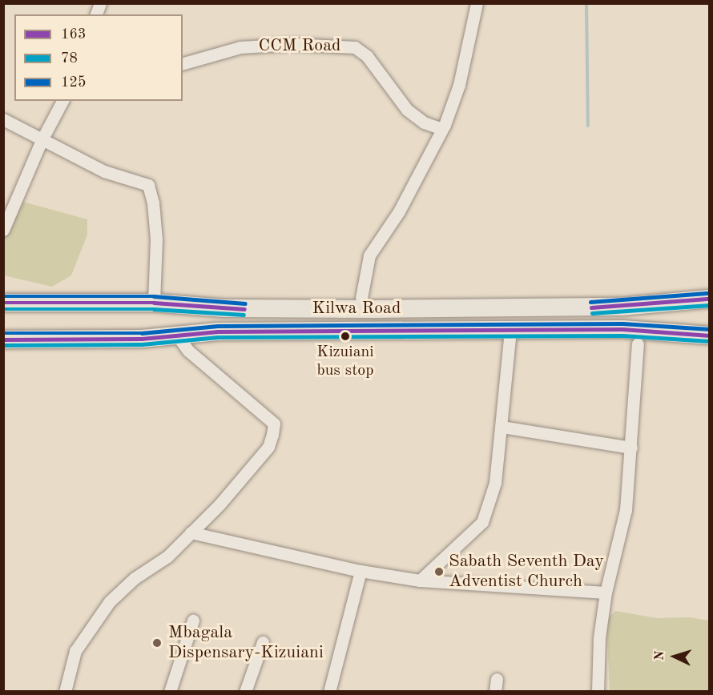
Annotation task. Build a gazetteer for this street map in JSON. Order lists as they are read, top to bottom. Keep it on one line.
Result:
{"streets":{"highway":["Kilwa Road"],"street":["CCM Road"]},"places":["Kizuiani bus stop","Sabath Seventh Day Adventist Church","Mbagala Dispensary-Kizuiani"],"lines":["transit line 125","transit line 163","transit line 78"],"legend":["163","78","125"],"north":"left"}
